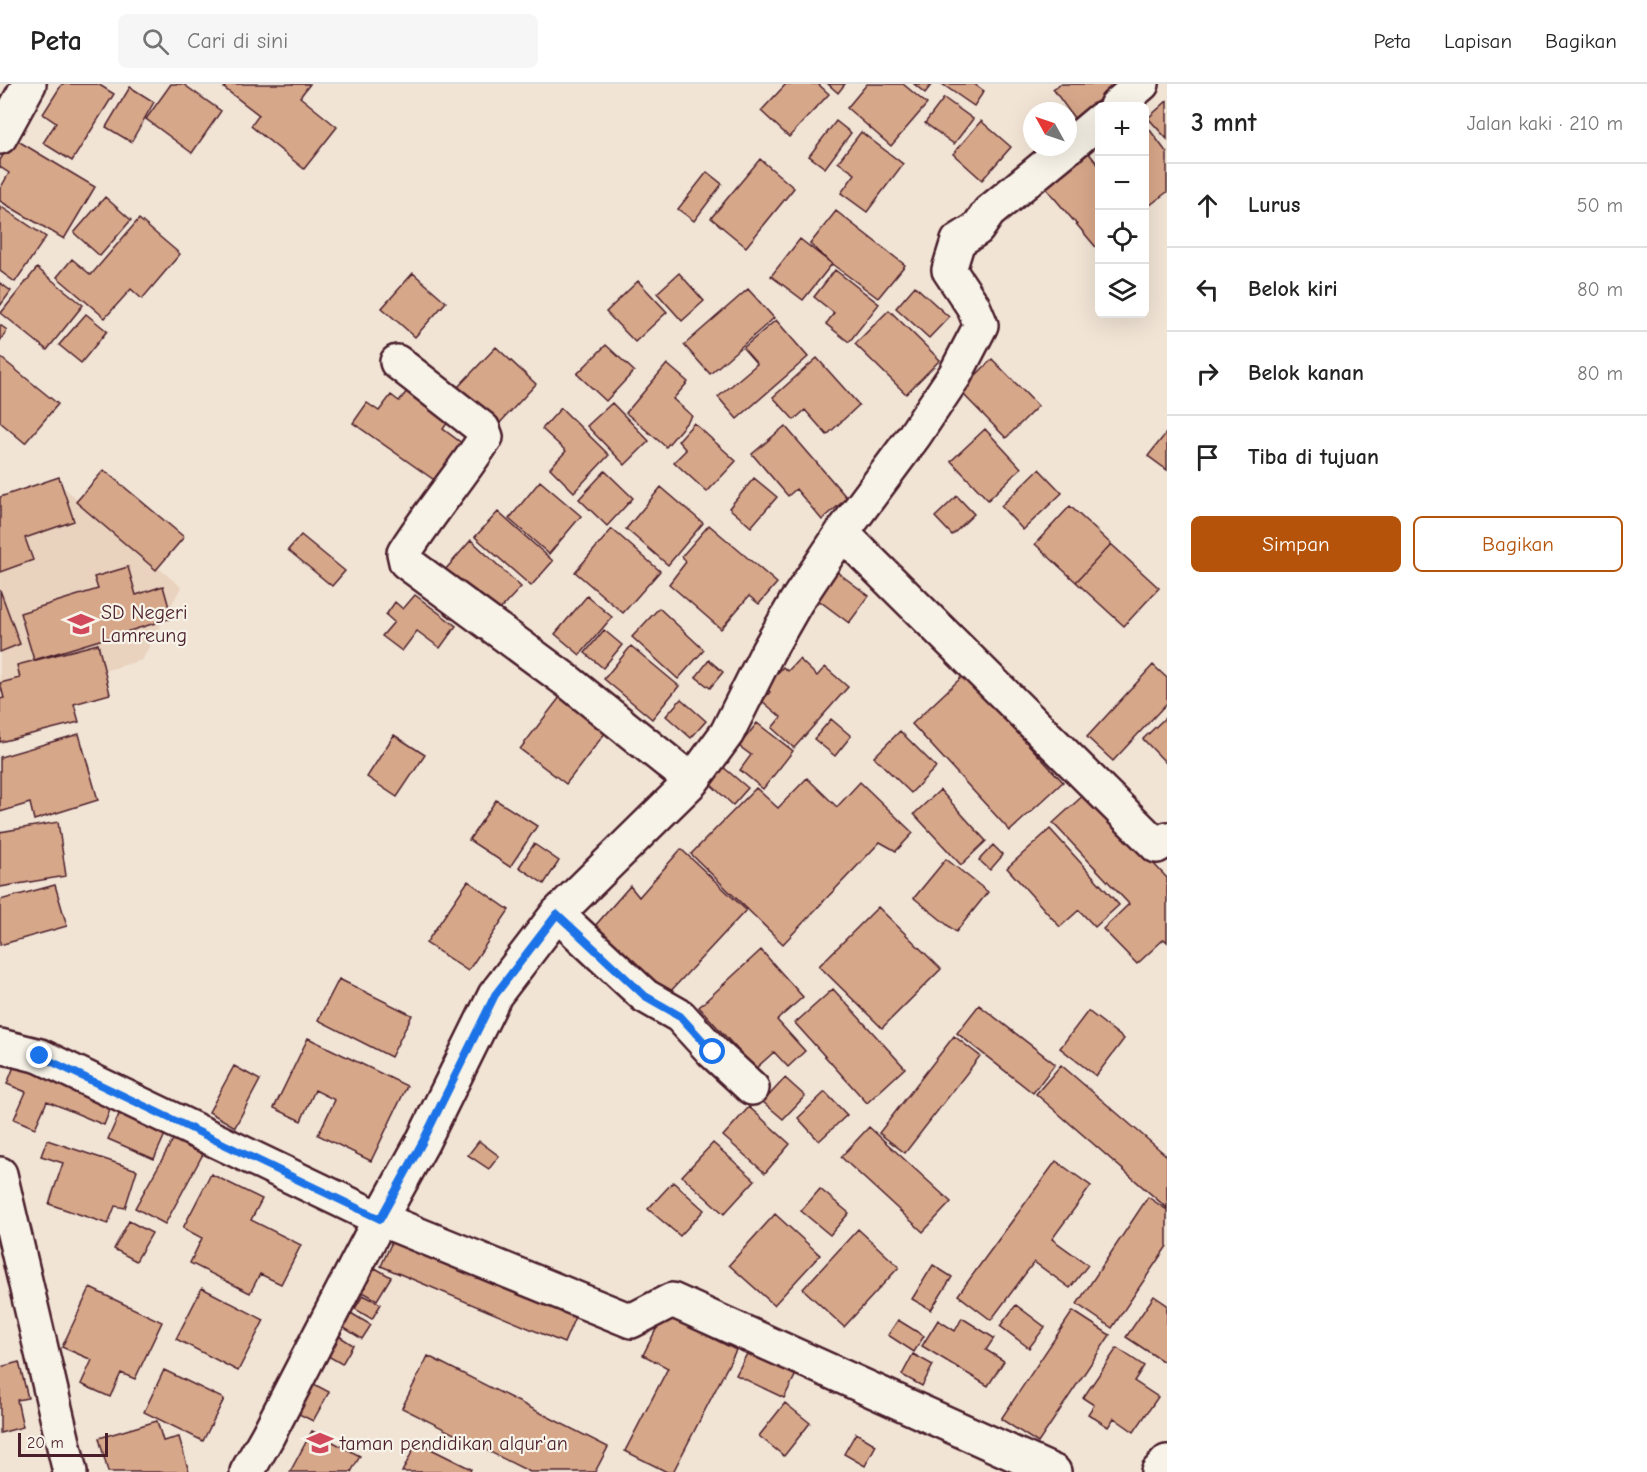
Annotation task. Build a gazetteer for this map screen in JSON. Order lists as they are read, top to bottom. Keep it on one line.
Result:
{"places":{"school or university":["SD Negeri Lamreung","taman pendidikan alqur'an"]},"scale_bar":"20 m","north":"top left","page":{"header":"Peta","search":"Cari di sini","nav":["Peta","Lapisan","Bagikan"],"heading":["3 mnt","Jalan kaki · 210 m"],"map_buttons":["+","−"],"list":[["Lurus","50 m"],["Belok kiri","80 m"],["Belok kanan","80 m"],"Tiba di tujuan"],"buttons":["Simpan","Bagikan"],"scale":"20 m"}}
